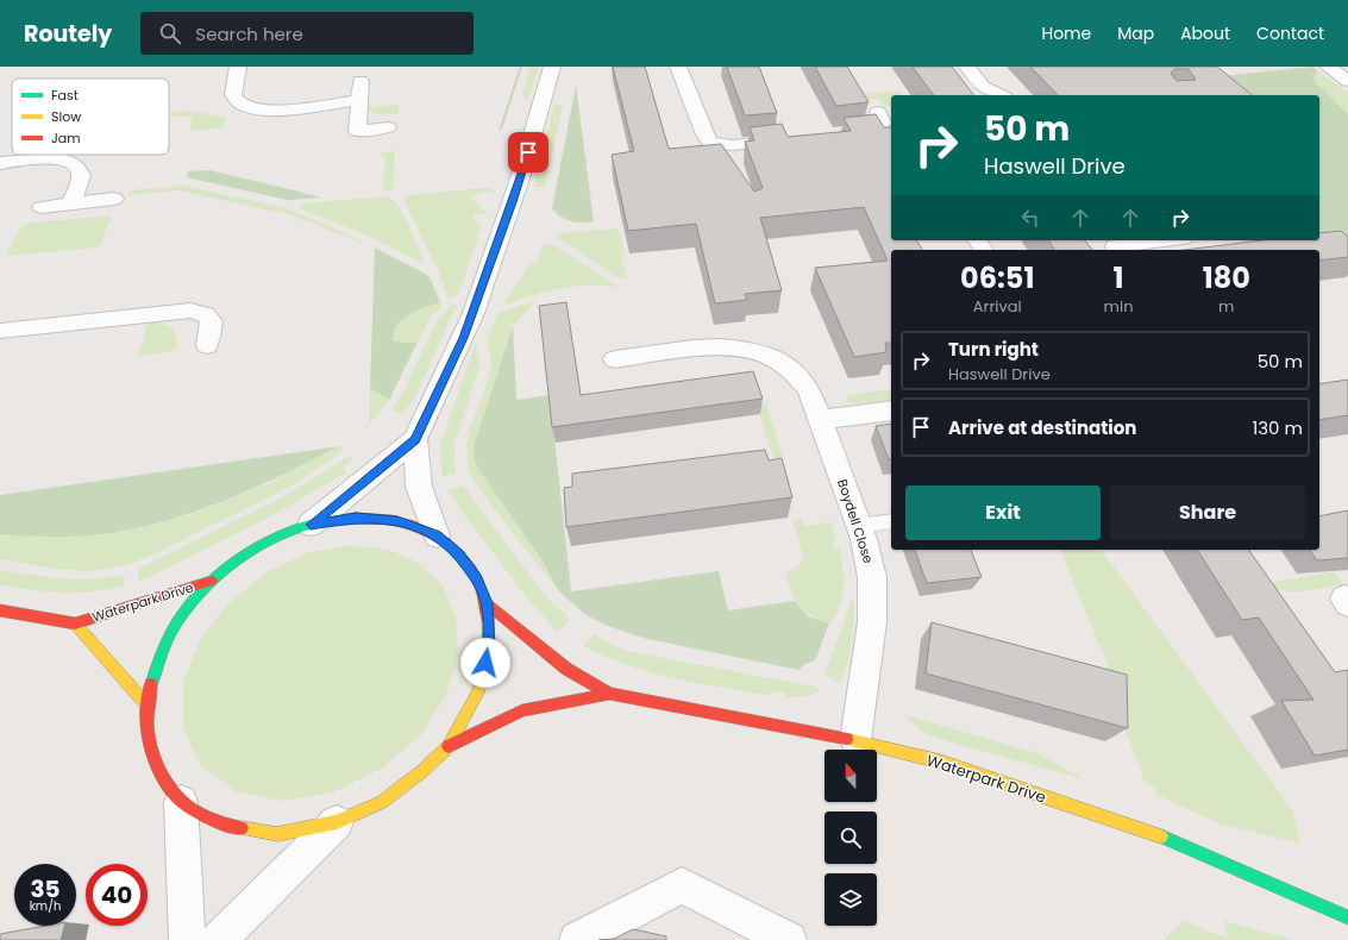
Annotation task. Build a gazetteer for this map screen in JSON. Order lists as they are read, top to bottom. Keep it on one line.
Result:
{"streets":{"street":["Boydell Close","Waterpark Drive"]},"crossings":[["Boydell Close","Waterpark Drive"]],"legend":["Fast","Slow","Jam"],"north":"top","page":{"header":"Routely","search":"Search here","nav":["Home","Map","About","Contact"],"turn":["50 m","Haswell Drive"],"eta":["06:51","Arrival","1","min","180","m"],"list":[{"name":"Turn right","note":"Haswell Drive","value":"50 m"},{"name":"Arrive at destination","value":"130 m"}],"buttons":["Exit","Share"],"speed":"35 km/h","limit":"40"}}
